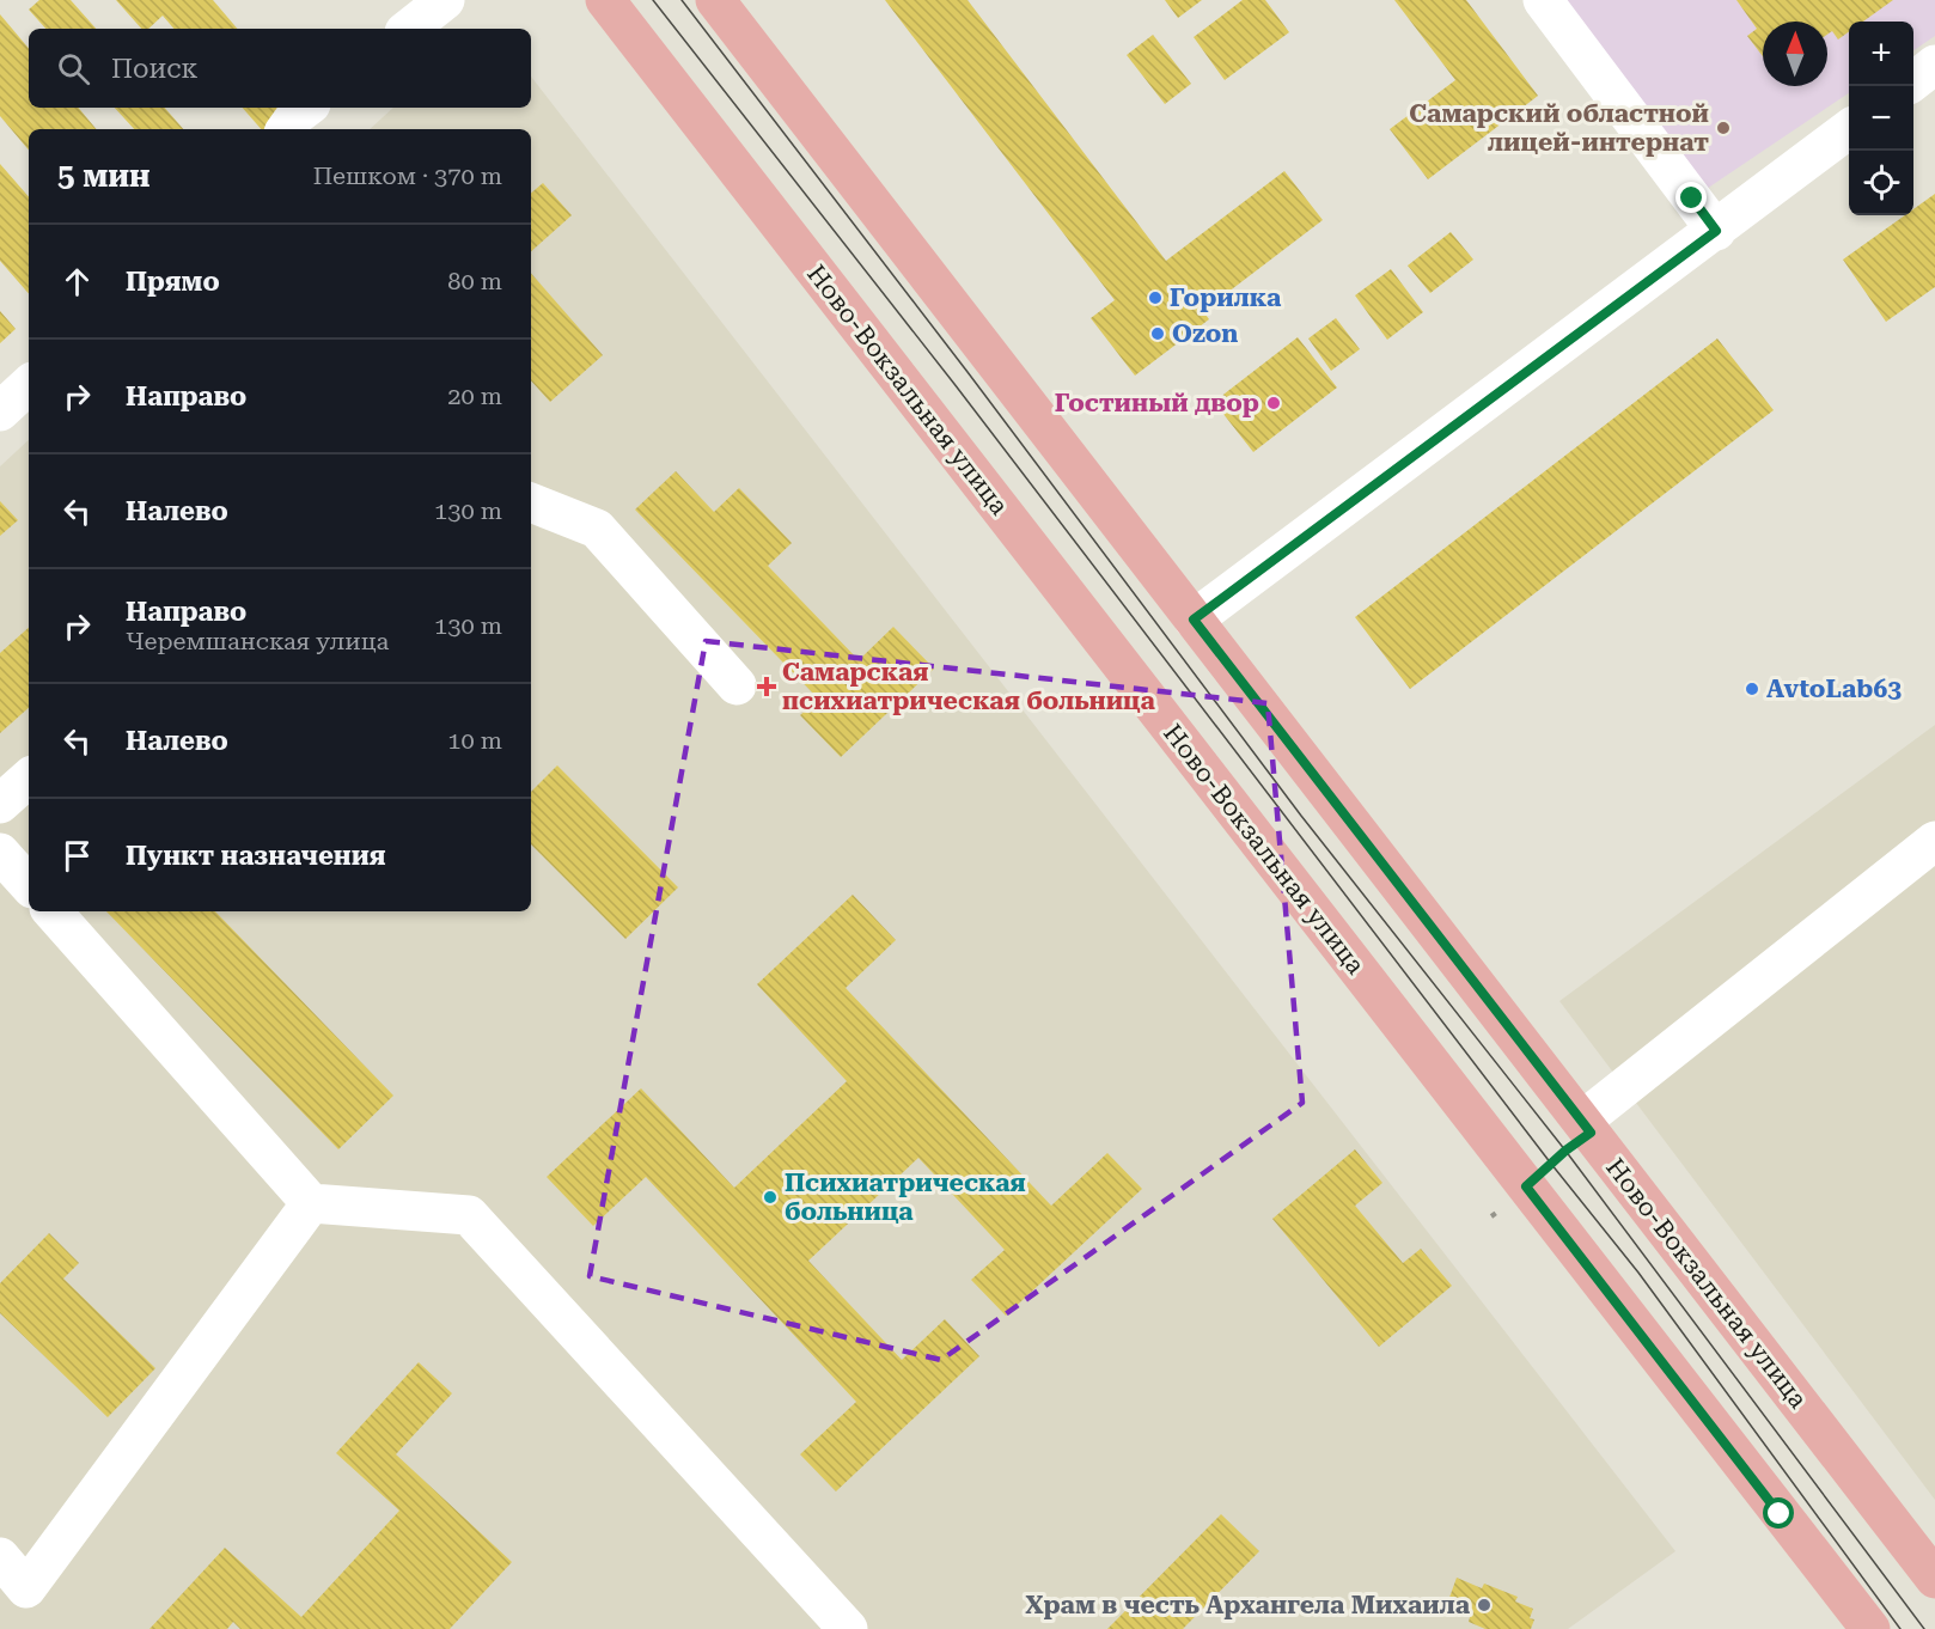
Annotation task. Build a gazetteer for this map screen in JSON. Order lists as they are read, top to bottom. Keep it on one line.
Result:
{"streets":{"main road":["Ново-Вокзальная улица"]},"places":{"other":["Самарский областной лицей-интернат","Горилка","Ozon","Гостиный двор","AvtoLab63","Психиатрическая больница","Храм в честь Архангела Михаила"],"health":["Самарская психиатрическая больница"]},"north":"top","page":{"map_buttons":["+","−"],"search":"Поиск","heading":["5 мин","Пешком · 370 m"],"list":[["Прямо","80 m"],["Направо","20 m"],["Налево","130 m"],["Направо","Черемшанская улица","130 m"],["Налево","10 m"],"Пункт назначения"]}}
